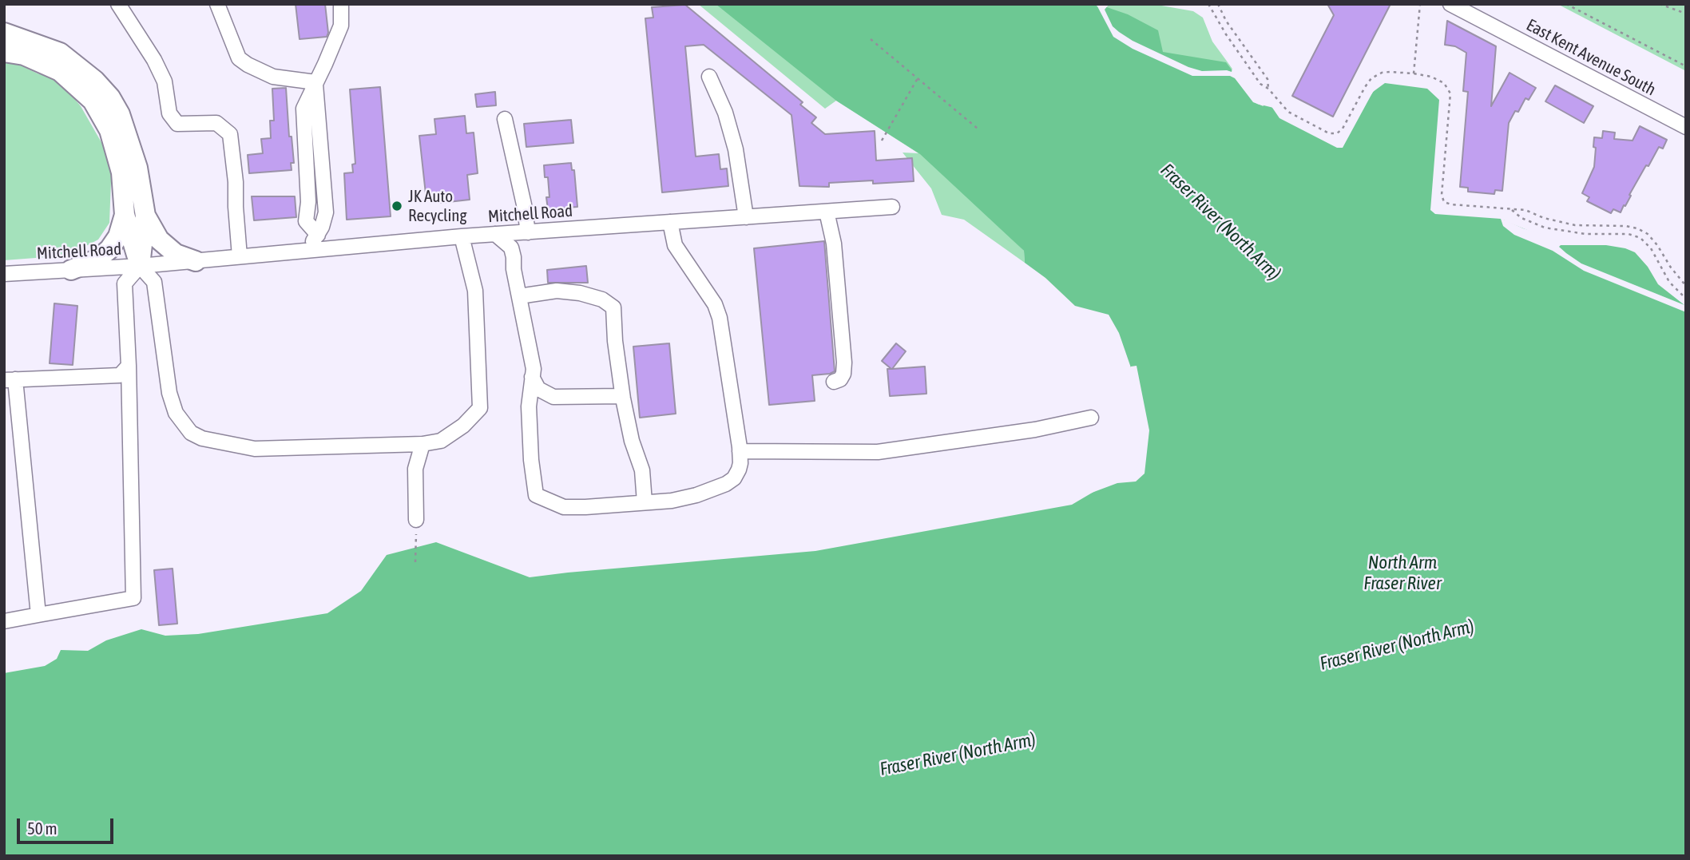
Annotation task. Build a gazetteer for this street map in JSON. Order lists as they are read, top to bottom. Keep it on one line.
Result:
{"streets":{"street":["East Kent Avenue South","Mitchell Road"]},"water":["Fraser River (North Arm)","North Arm Fraser River"],"places":["JK Auto Recycling"],"scale_bar":"50 m"}
